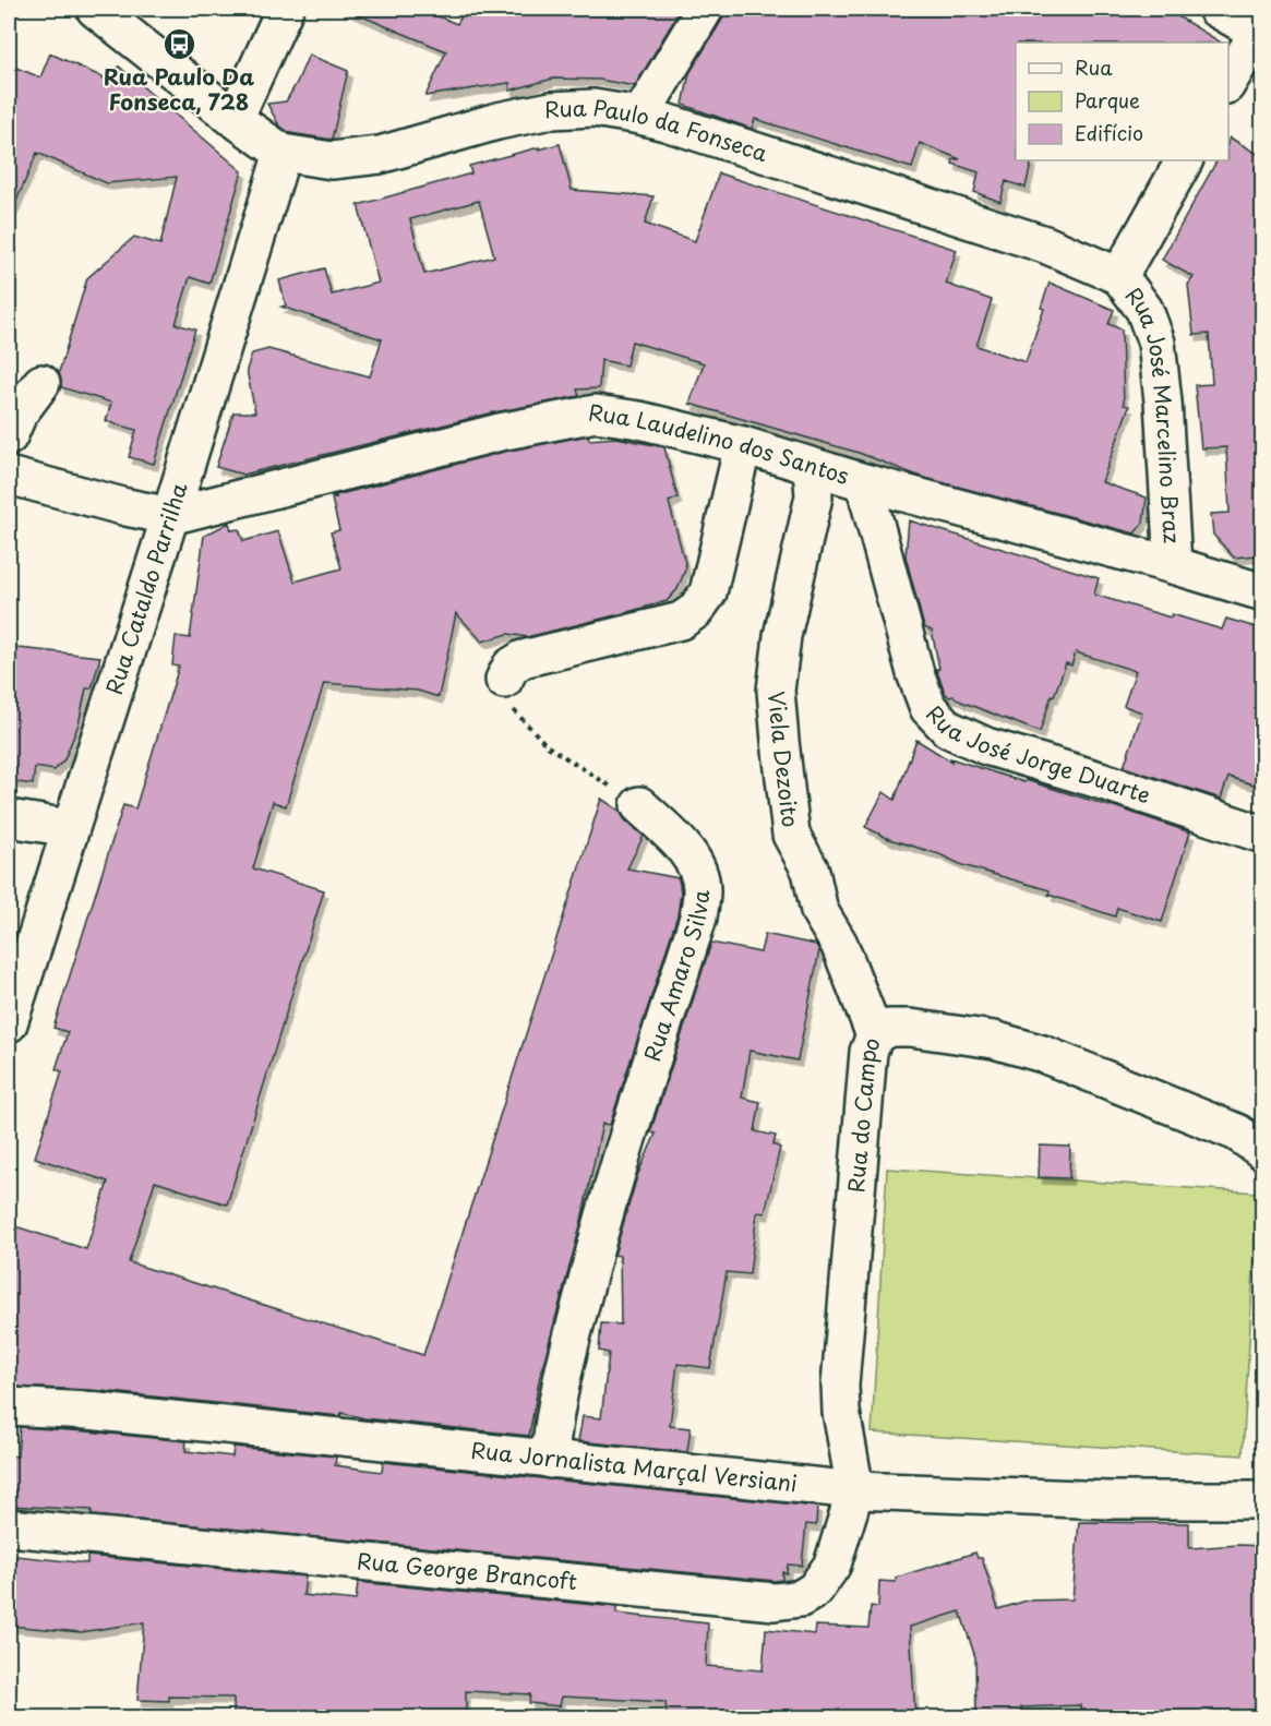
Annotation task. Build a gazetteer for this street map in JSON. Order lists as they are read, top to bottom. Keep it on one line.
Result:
{"streets":{"street":["Rua Paulo da Fonseca","Rua José Marcelino Braz","Rua Laudelino dos Santos","Rua Cataldo Parrilha","Rua José Jorge Duarte","Viela Dezoito","Rua Amaro Silva","Rua do Campo","Rua Jornalista Marçal Versiani","Rua George Brancoft"]},"crossings":[["Rua Paulo da Fonseca","Rua José Marcelino Braz"],["Rua Paulo da Fonseca","Rua Cataldo Parrilha"],["Rua José Marcelino Braz","Rua Laudelino dos Santos"],["Rua Laudelino dos Santos","Rua Cataldo Parrilha"],["Rua Laudelino dos Santos","Rua José Jorge Duarte"],["Rua Laudelino dos Santos","Viela Dezoito"],["Viela Dezoito","Rua do Campo"],["Rua Amaro Silva","Rua Jornalista Marçal Versiani"],["Rua do Campo","Rua Jornalista Marçal Versiani"],["Rua do Campo","Rua George Brancoft"],["Rua Jornalista Marçal Versiani","Rua George Brancoft"]],"places":{"bus stop":["Rua Paulo Da Fonseca, 728"]},"legend":["Rua","Parque","Edifício"]}
